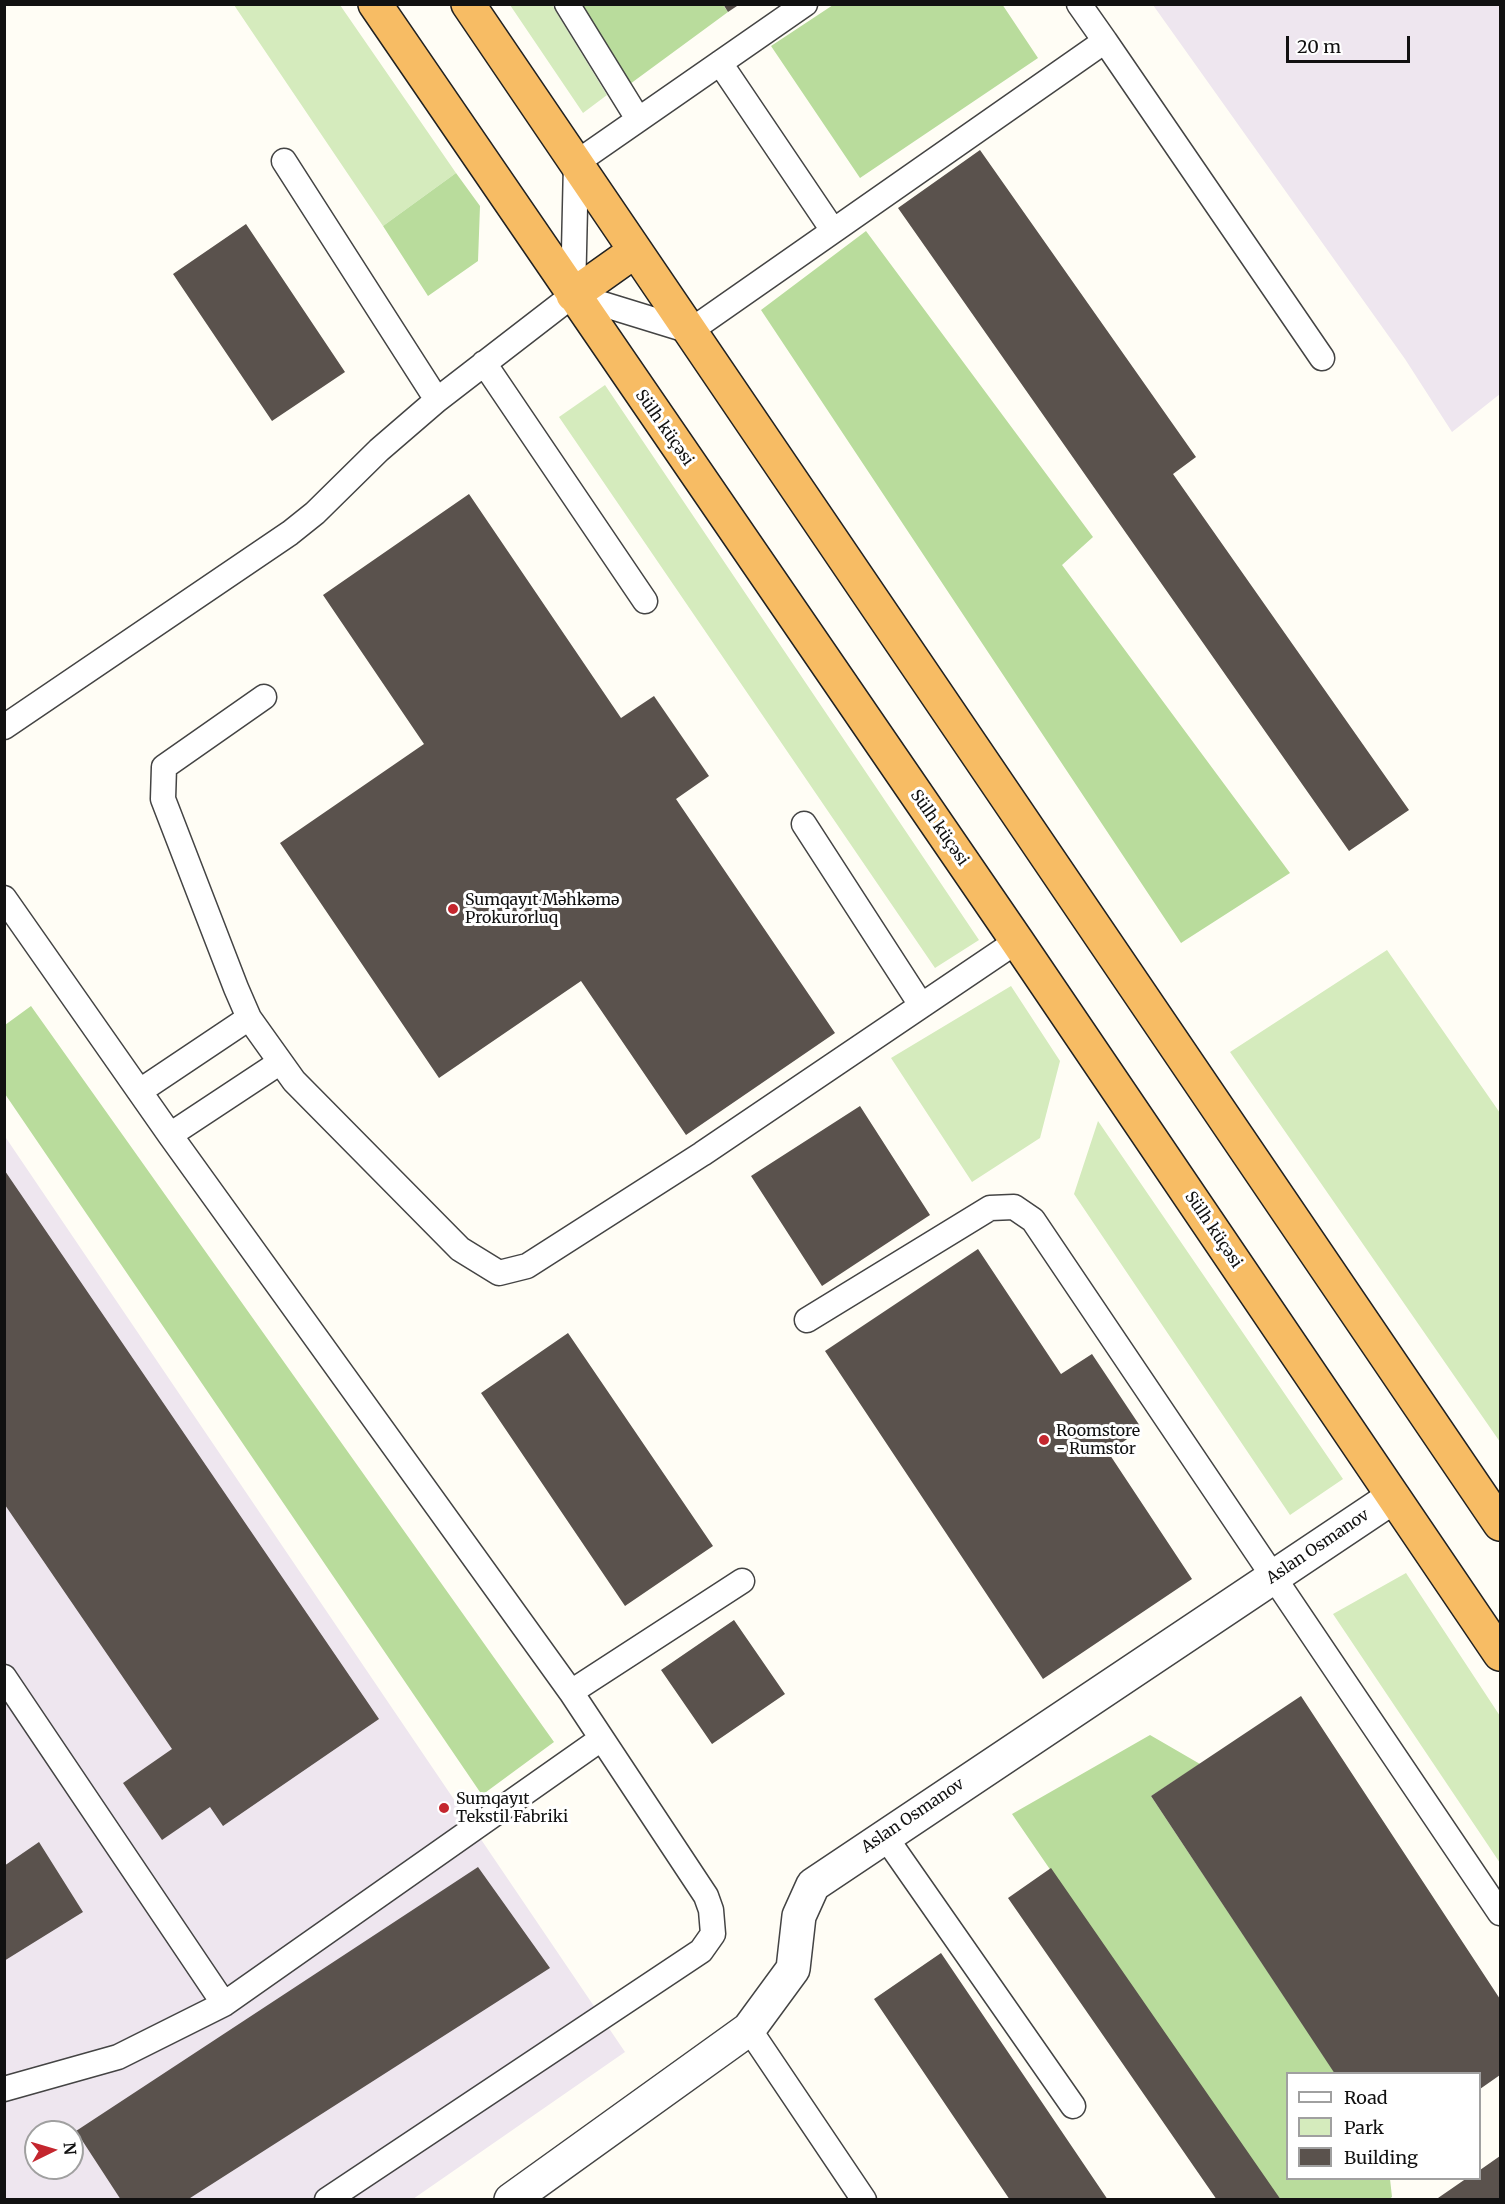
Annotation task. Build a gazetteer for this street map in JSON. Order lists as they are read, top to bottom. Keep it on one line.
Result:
{"streets":{"highway":["Sülh küçəsi"],"street":["Aslan Osmanov"]},"crossings":[["Sülh küçəsi","Aslan Osmanov"]],"places":["Sumqayıt Məhkəmə Prokurorluq","Roomstore - Rumstor","Sumqayıt Tekstil Fabriki"],"legend":["Road","Park","Building"],"scale_bar":"20 m","north":"right"}
